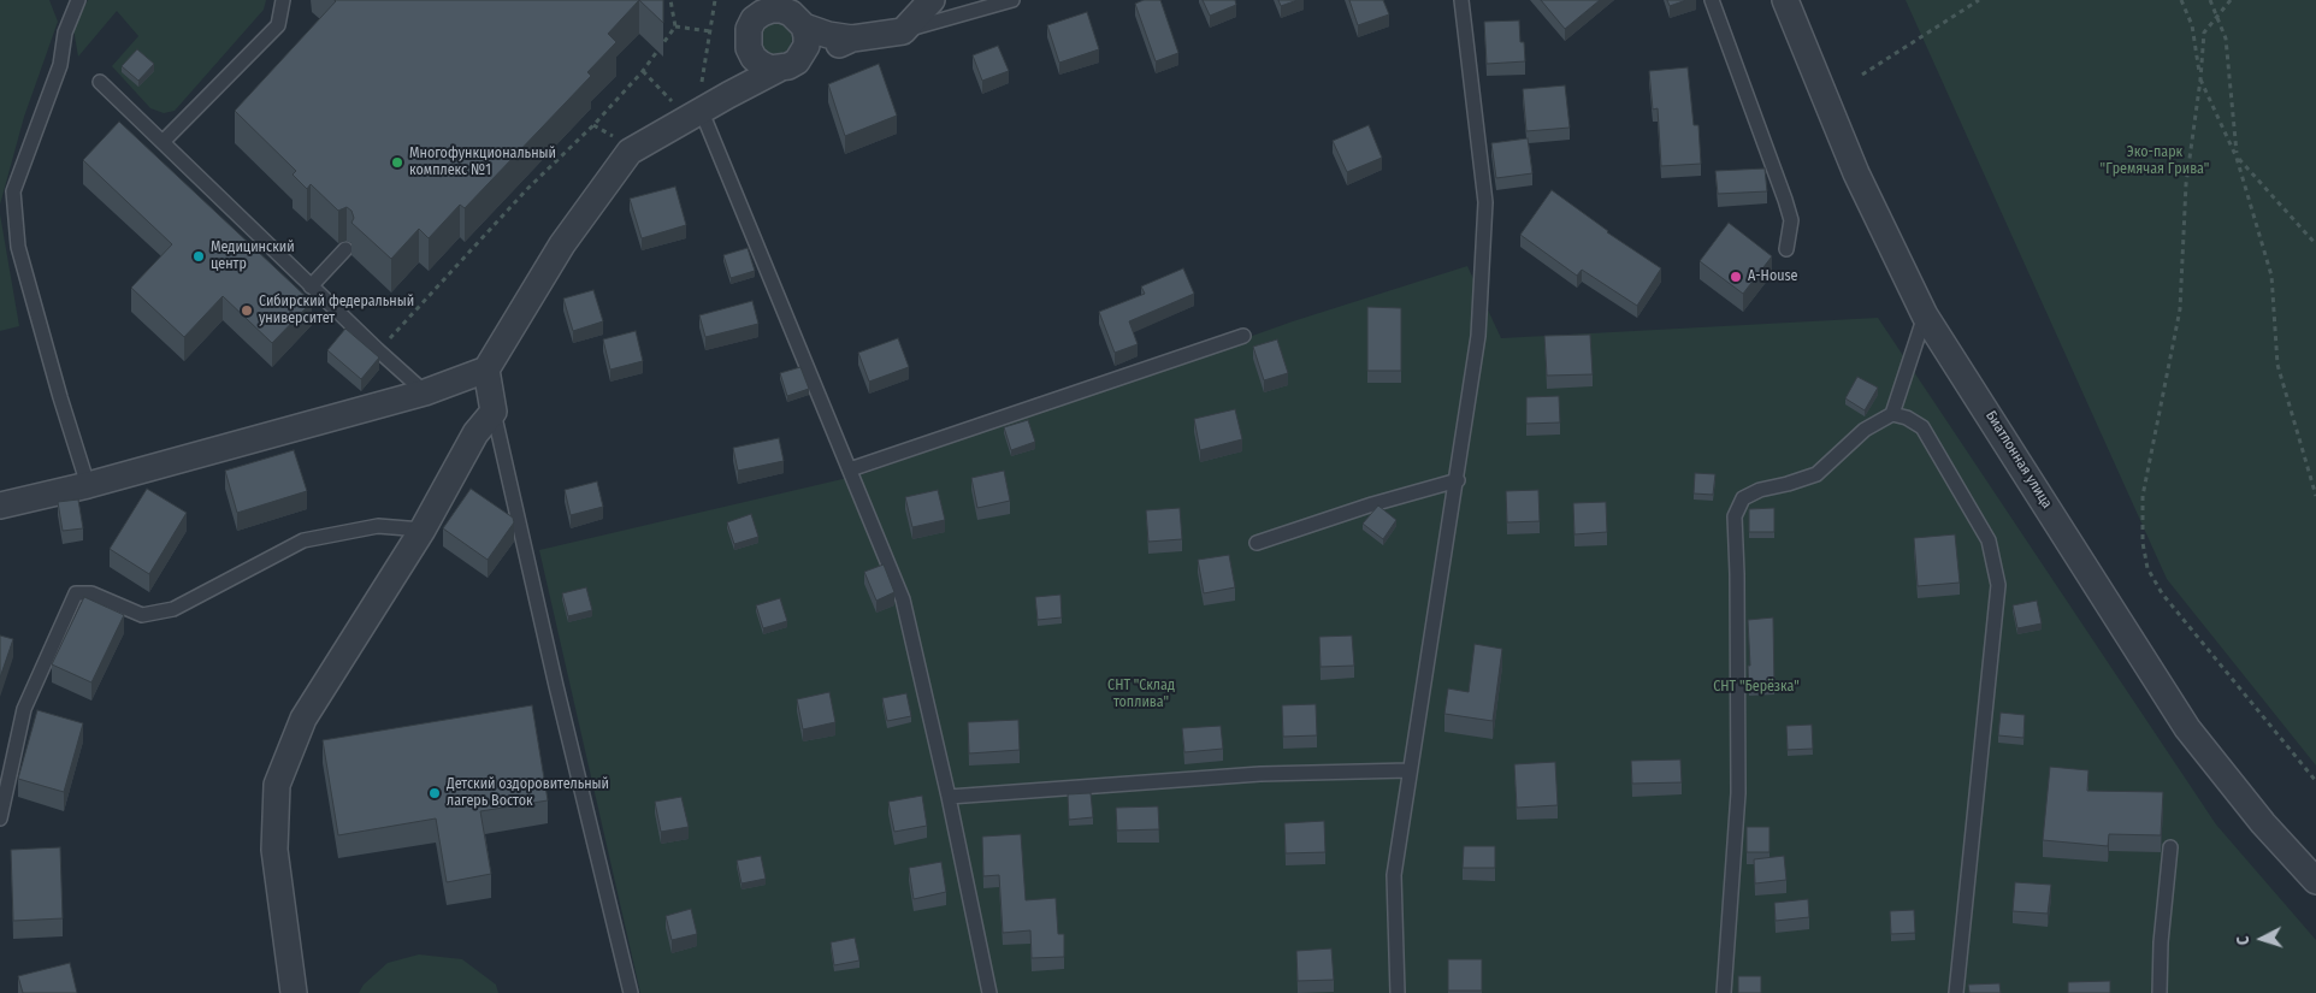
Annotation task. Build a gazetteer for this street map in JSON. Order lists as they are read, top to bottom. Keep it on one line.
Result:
{"streets":{"street":["Биатлонная улица"]},"parks":["Эко-парк \"Гремячая Грива\"","СНТ \"Склад топлива\"","СНТ \"Берёзка\""],"places":["Многофункциональный комплекс №1","Медицинский центр","A-House","Сибирский федеральный университет","Детский оздоровительный лагерь Восток"],"north":"left"}
